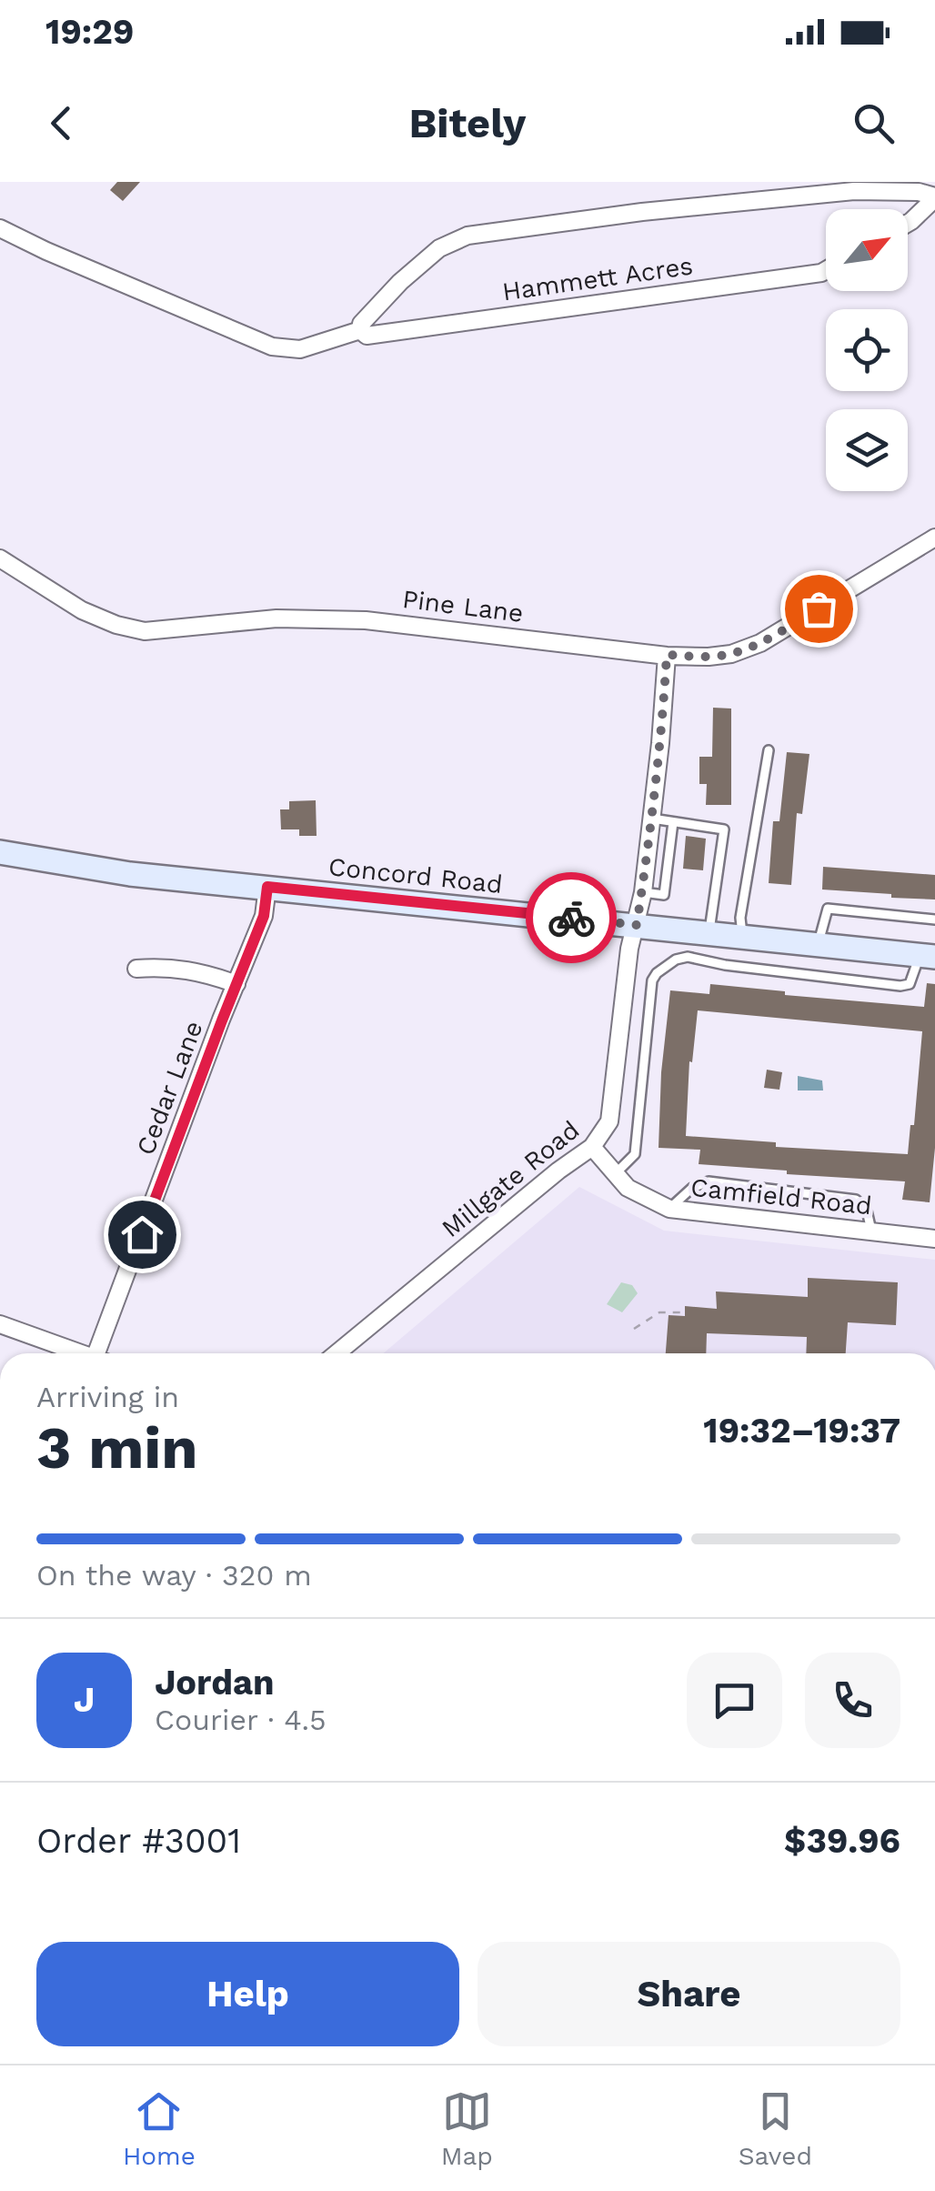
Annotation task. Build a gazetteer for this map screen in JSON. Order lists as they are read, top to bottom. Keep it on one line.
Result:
{"streets":{"street":["Hammett Acres","Pine Lane","Concord Road","Cedar Lane","Millgate Road","Camfield Road"]},"crossings":[["Concord Road","Cedar Lane"],["Concord Road","Millgate Road"],["Millgate Road","Camfield Road"]],"north":"top right","page":{"status":"19:29","header":"Bitely","heading":["3 min","Arriving in","19:32–19:37"],"panel":["Jordan","Courier · 4.5","Order #3001","$39.96"],"bar":"On the way · 320 m","round":"J","buttons":["Help","Share"],"tabs":["Home","Map","Saved"]}}
